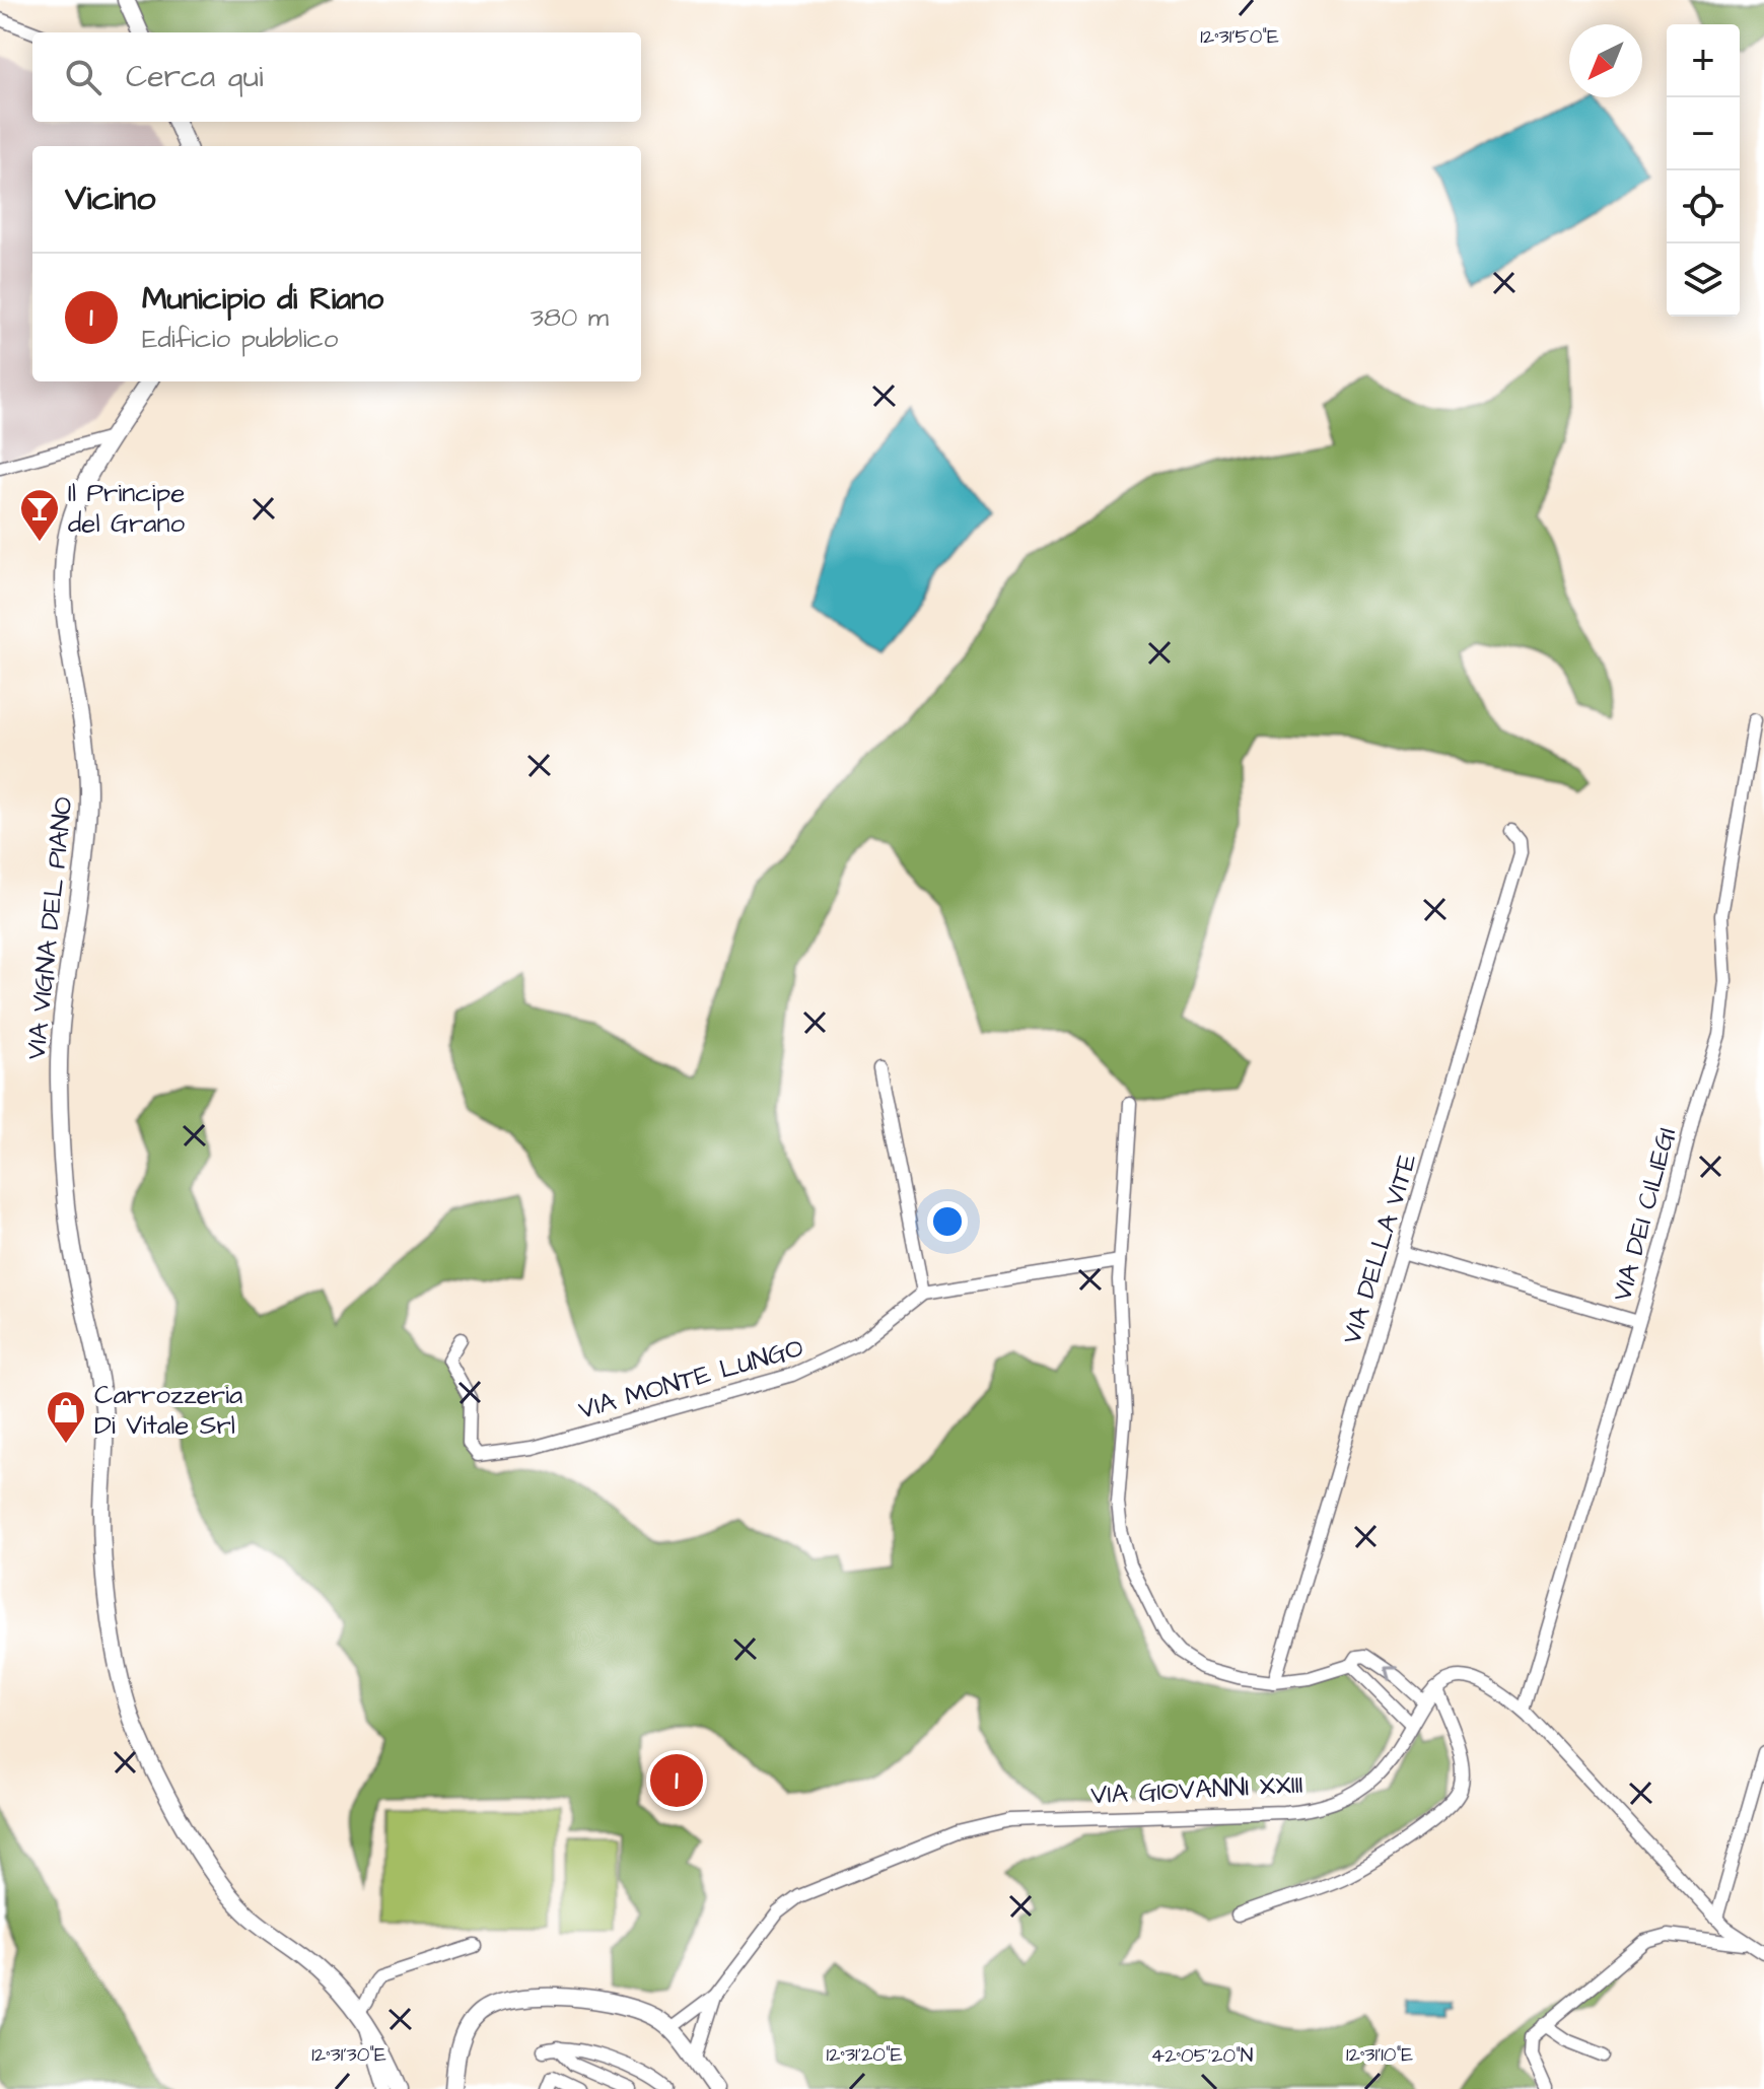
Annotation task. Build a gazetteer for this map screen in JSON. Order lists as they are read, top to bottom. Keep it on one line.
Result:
{"streets":{"main road":["VIA VIGNA DEL PIANO"],"street":["VIA DEI CILIEGI","VIA DELLA VITE","VIA MONTE LUNGO","VIA GIOVANNI XXIII"]},"places":{"bar":["Il Principe del Grano"],"shop":["Carrozzeria Di Vitale Srl"]},"north":"bottom left","page":{"map_buttons":["+","−"],"search":"Cerca qui","heading":"Vicino","list":[{"mark":"1","name":"Municipio di Riano","note":"Edificio pubblico","value":"380 m"}],"pins":"1"},"coordinates":["12°31'50\"E","12°31'30\"E","12°31'20\"E","12°31'10\"E","42°05'20\"N"]}
